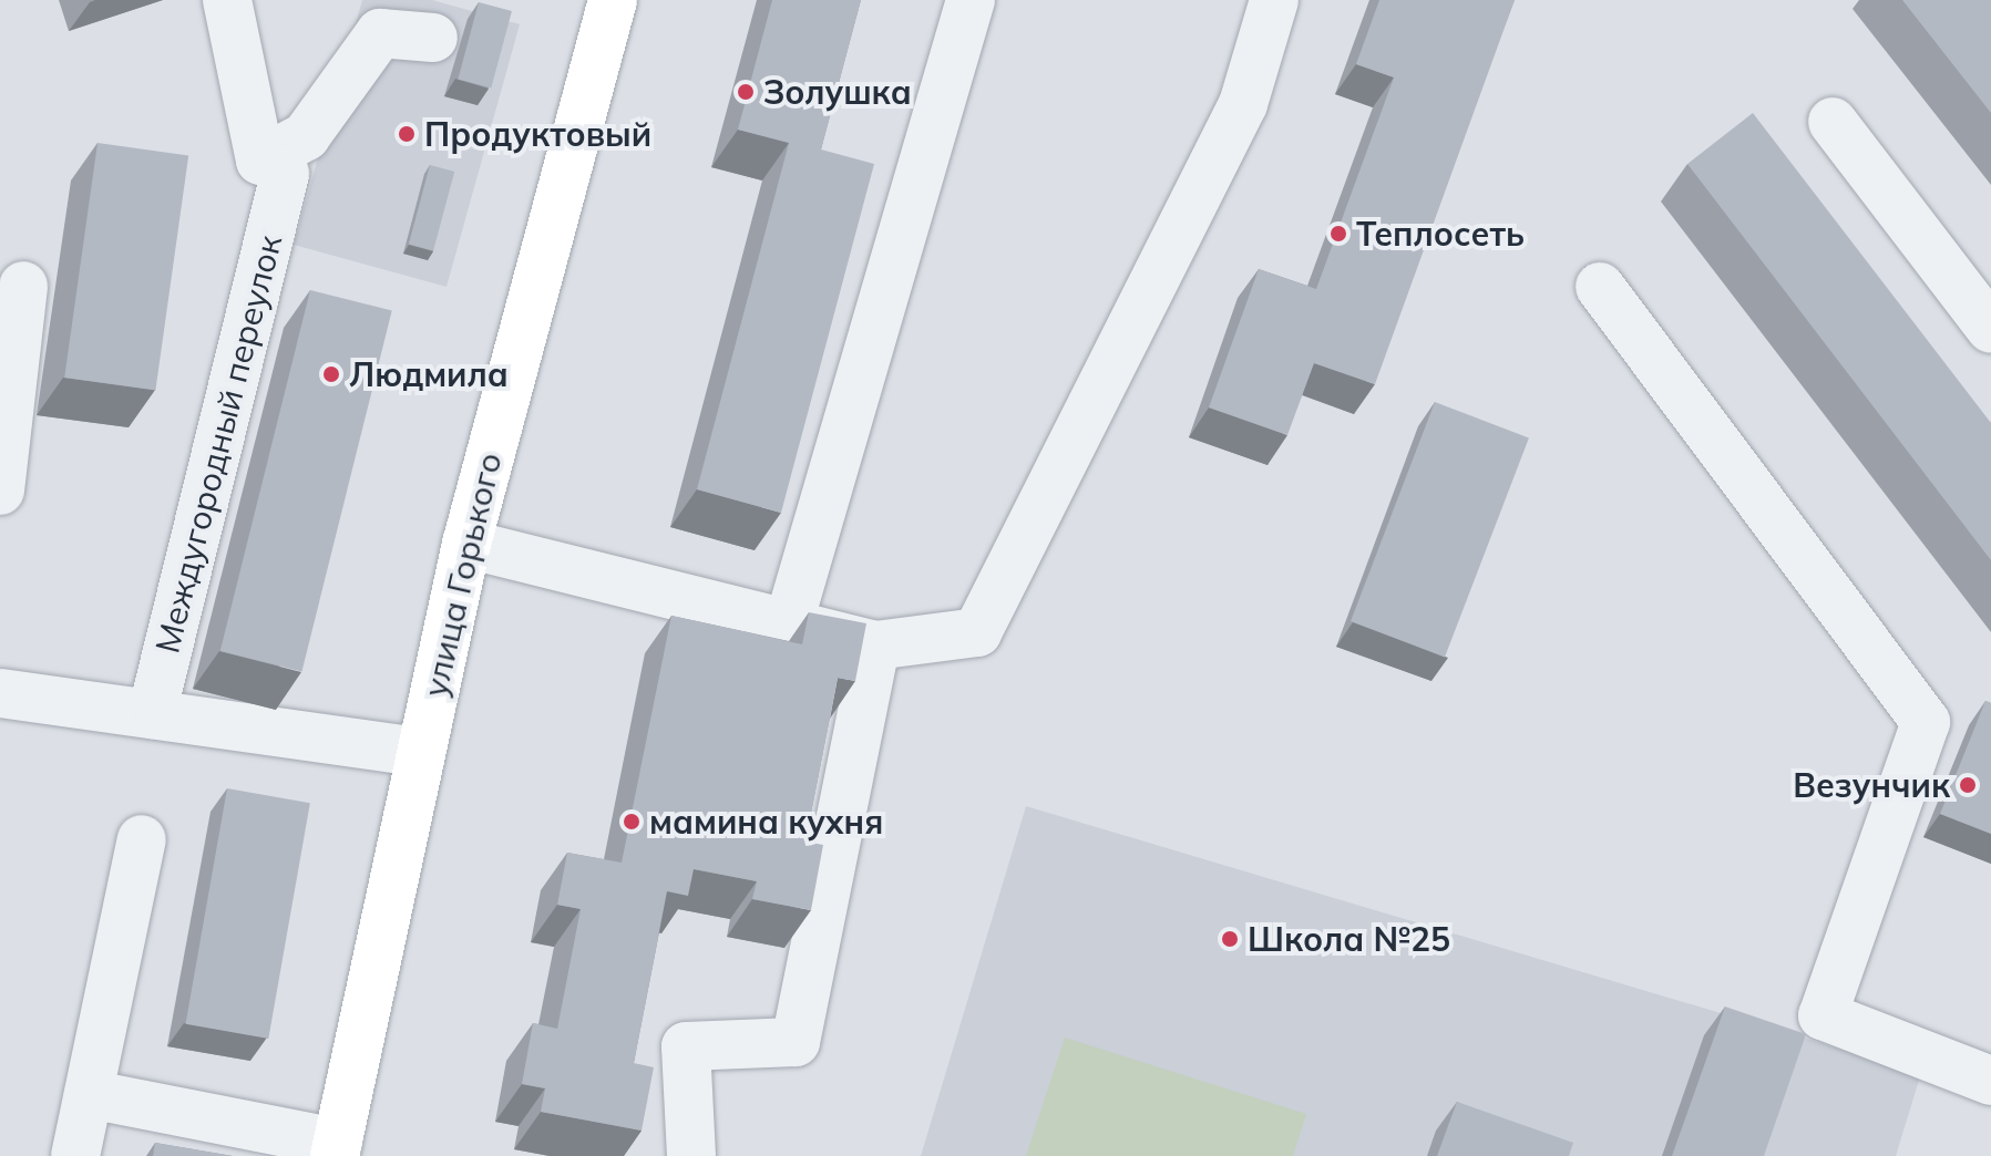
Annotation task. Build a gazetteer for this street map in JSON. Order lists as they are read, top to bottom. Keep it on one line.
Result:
{"streets":{"main road":["улица Горького"],"lane":["Междугородный переулок"]},"places":["Золушка","Продуктовый","Теплосеть","Людмила","Везунчик","мамина кухня","Школа №25"]}
